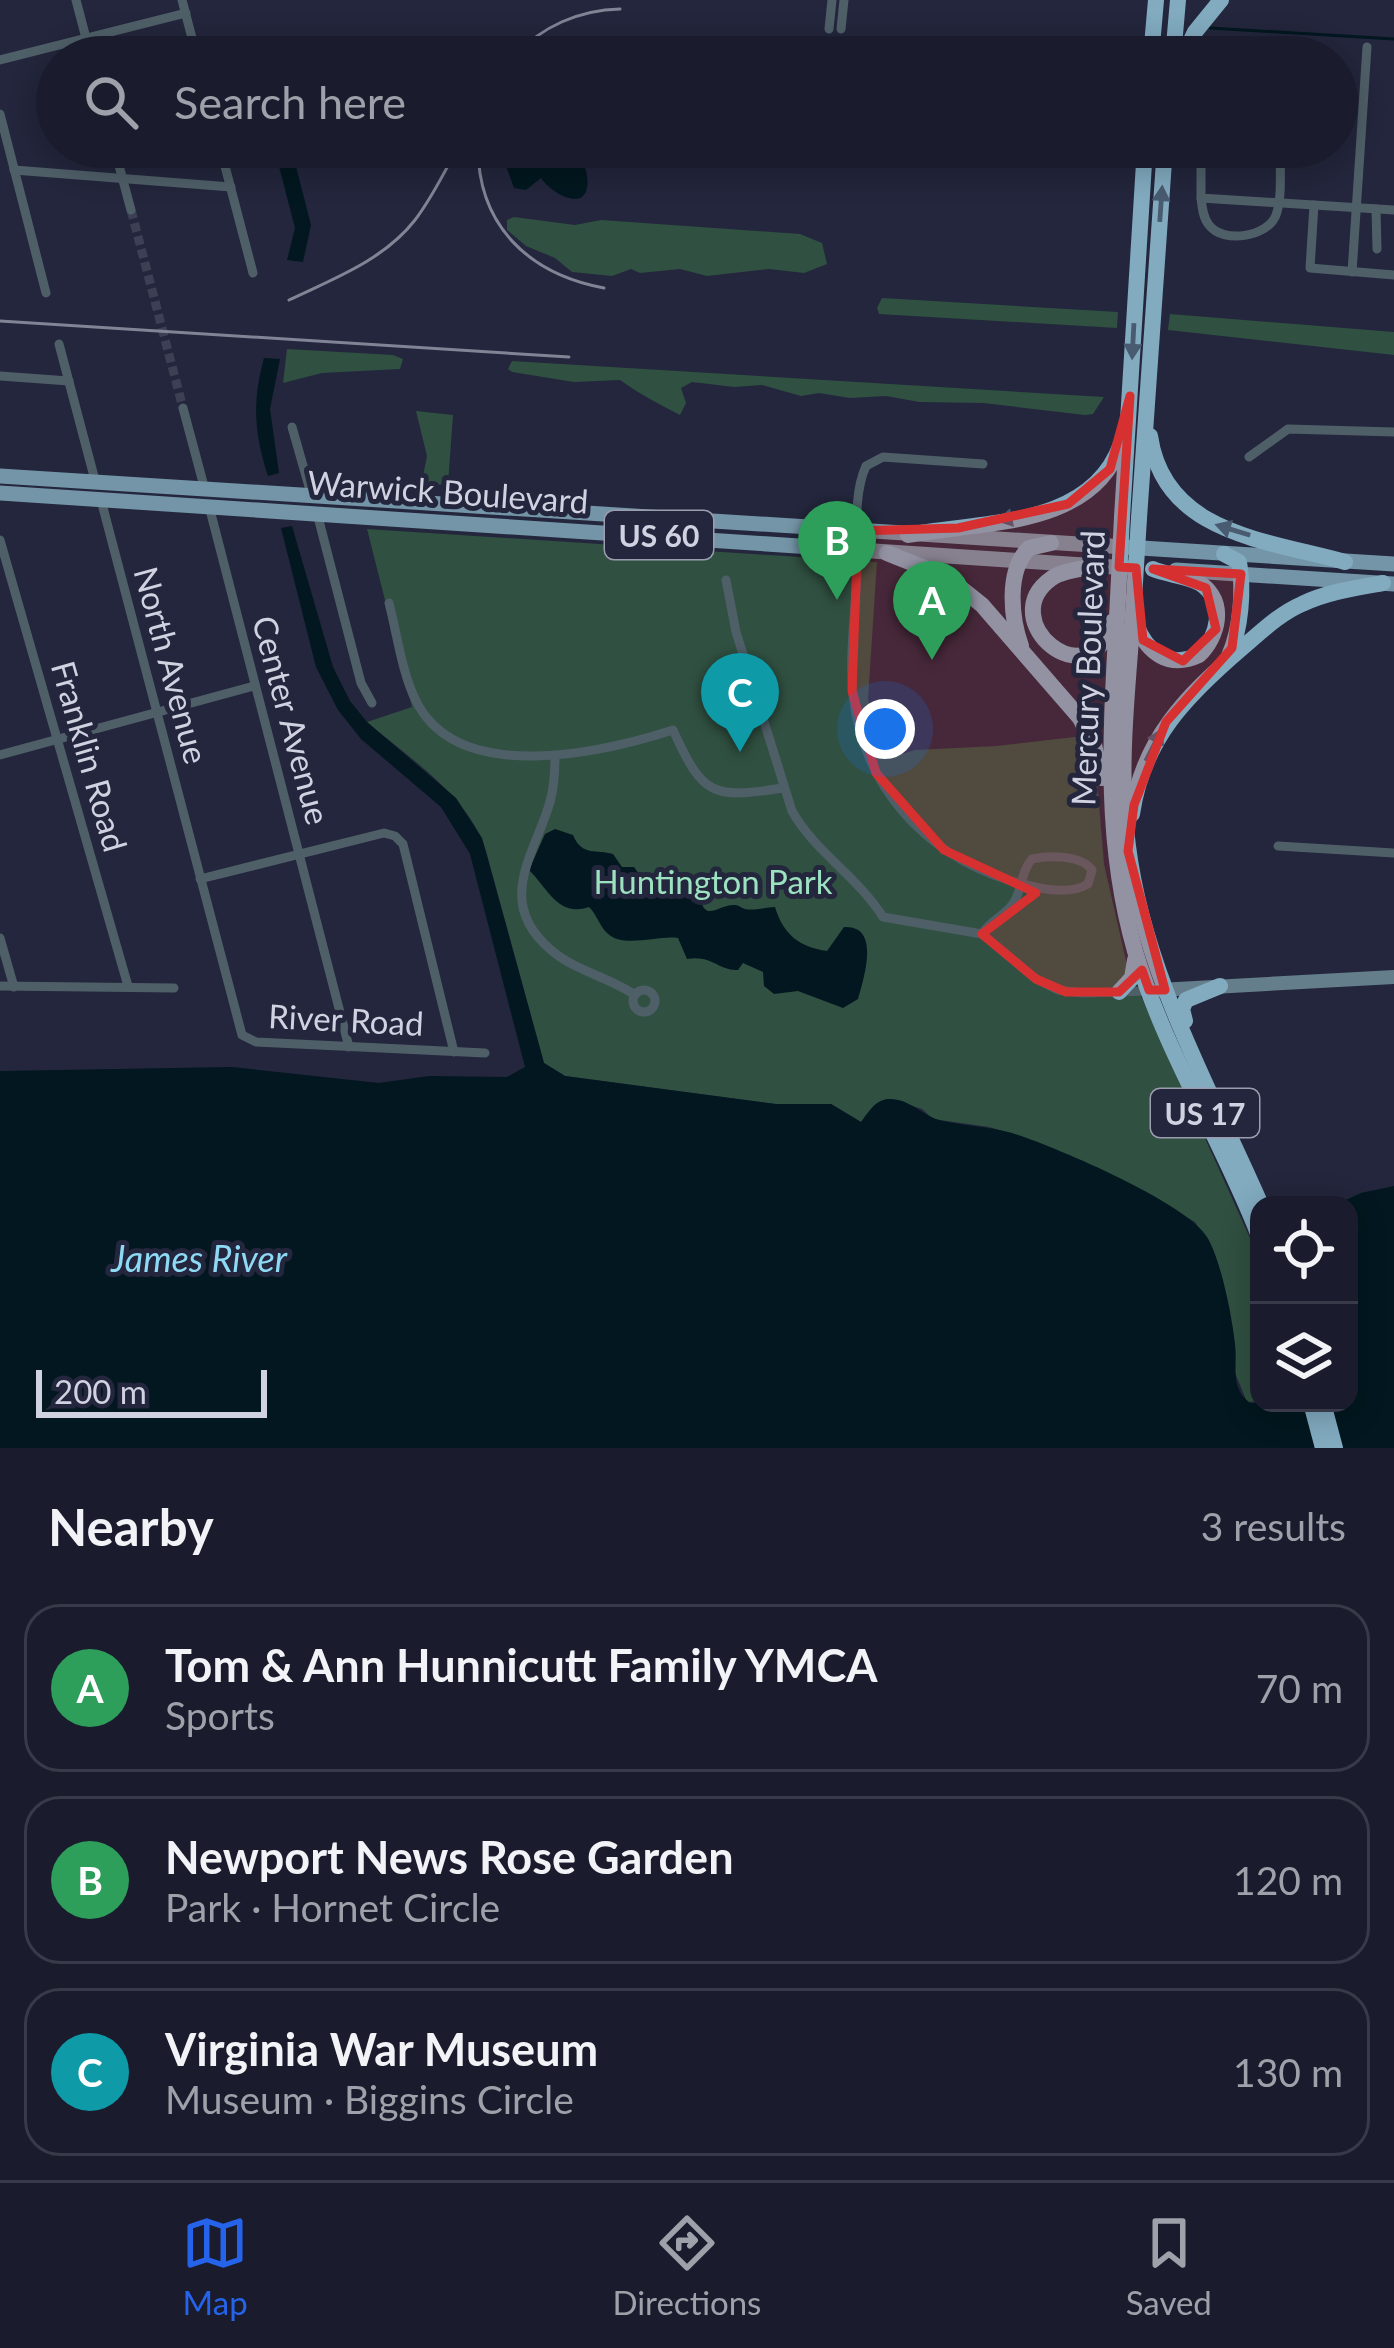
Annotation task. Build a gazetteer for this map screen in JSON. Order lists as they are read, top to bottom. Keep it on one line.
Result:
{"streets":{"highway":["Mercury Boulevard","US 17"],"main road":["Warwick Boulevard","US 60"],"street":["North Avenue","Center Avenue","Franklin Road","River Road"]},"crossings":[["Warwick Boulevard","North Avenue"],["Warwick Boulevard","Center Avenue"],["North Avenue","River Road"],["Center Avenue","River Road"]],"water":["James River"],"parks":["Huntington Park"],"scale_bar":"200 m","page":{"search":"Search here","pins":["B","A","C"],"scale":"200 m","heading":["Nearby","3 results"],"list":[{"mark":"A","name":"Tom & Ann Hunnicutt Family YMCA","note":"Sports","value":"70 m"},{"mark":"B","name":"Newport News Rose Garden","note":"Park · Hornet Circle","value":"120 m"},{"mark":"C","name":"Virginia War Museum","note":"Museum · Biggins Circle","value":"130 m"}],"nav":["Map","Directions","Saved"]}}
